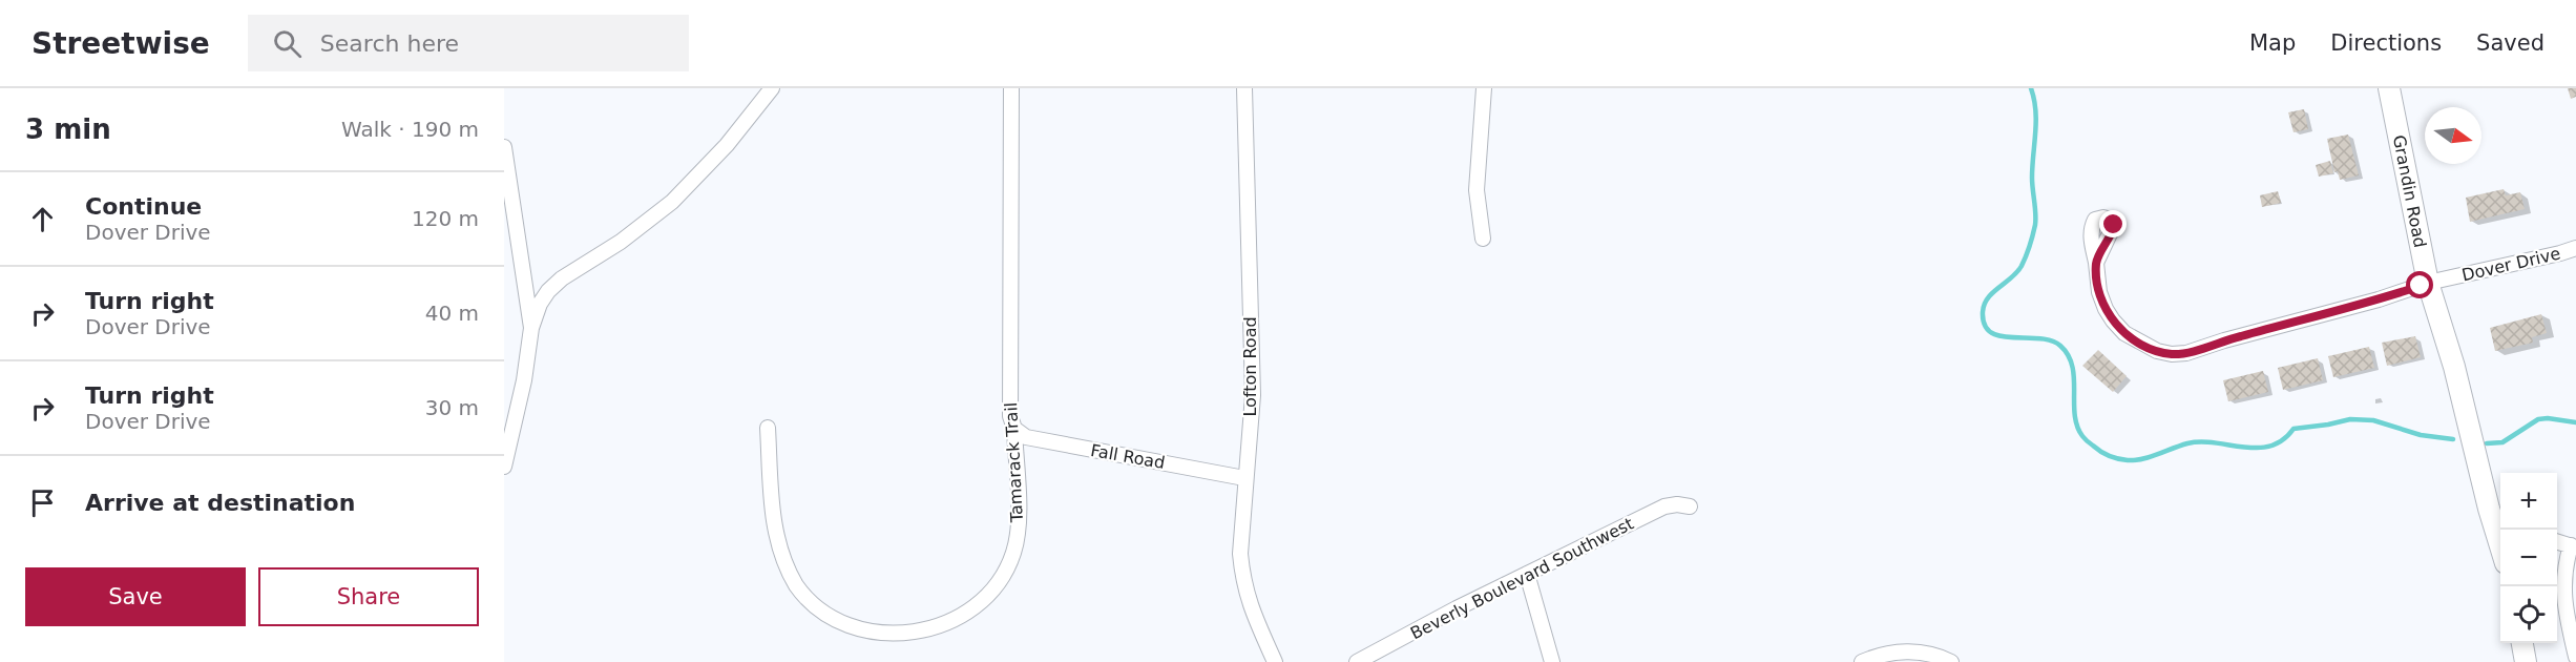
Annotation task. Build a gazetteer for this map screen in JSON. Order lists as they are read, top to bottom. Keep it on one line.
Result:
{"streets":{"street":["Grandin Road","Dover Drive","Lofton Road","Fall Road","Tamarack Trail","Beverly Boulevard Southwest"]},"crossings":[["Grandin Road","Dover Drive"],["Lofton Road","Fall Road"],["Fall Road","Tamarack Trail"]],"north":"right","page":{"header":"Streetwise","search":"Search here","nav":["Map","Directions","Saved"],"heading":["3 min","Walk · 190 m"],"list":[["Continue","Dover Drive","120 m"],["Turn right","Dover Drive","40 m"],["Turn right","Dover Drive","30 m"],"Arrive at destination"],"map_buttons":["+","−"],"buttons":["Save","Share"]}}
